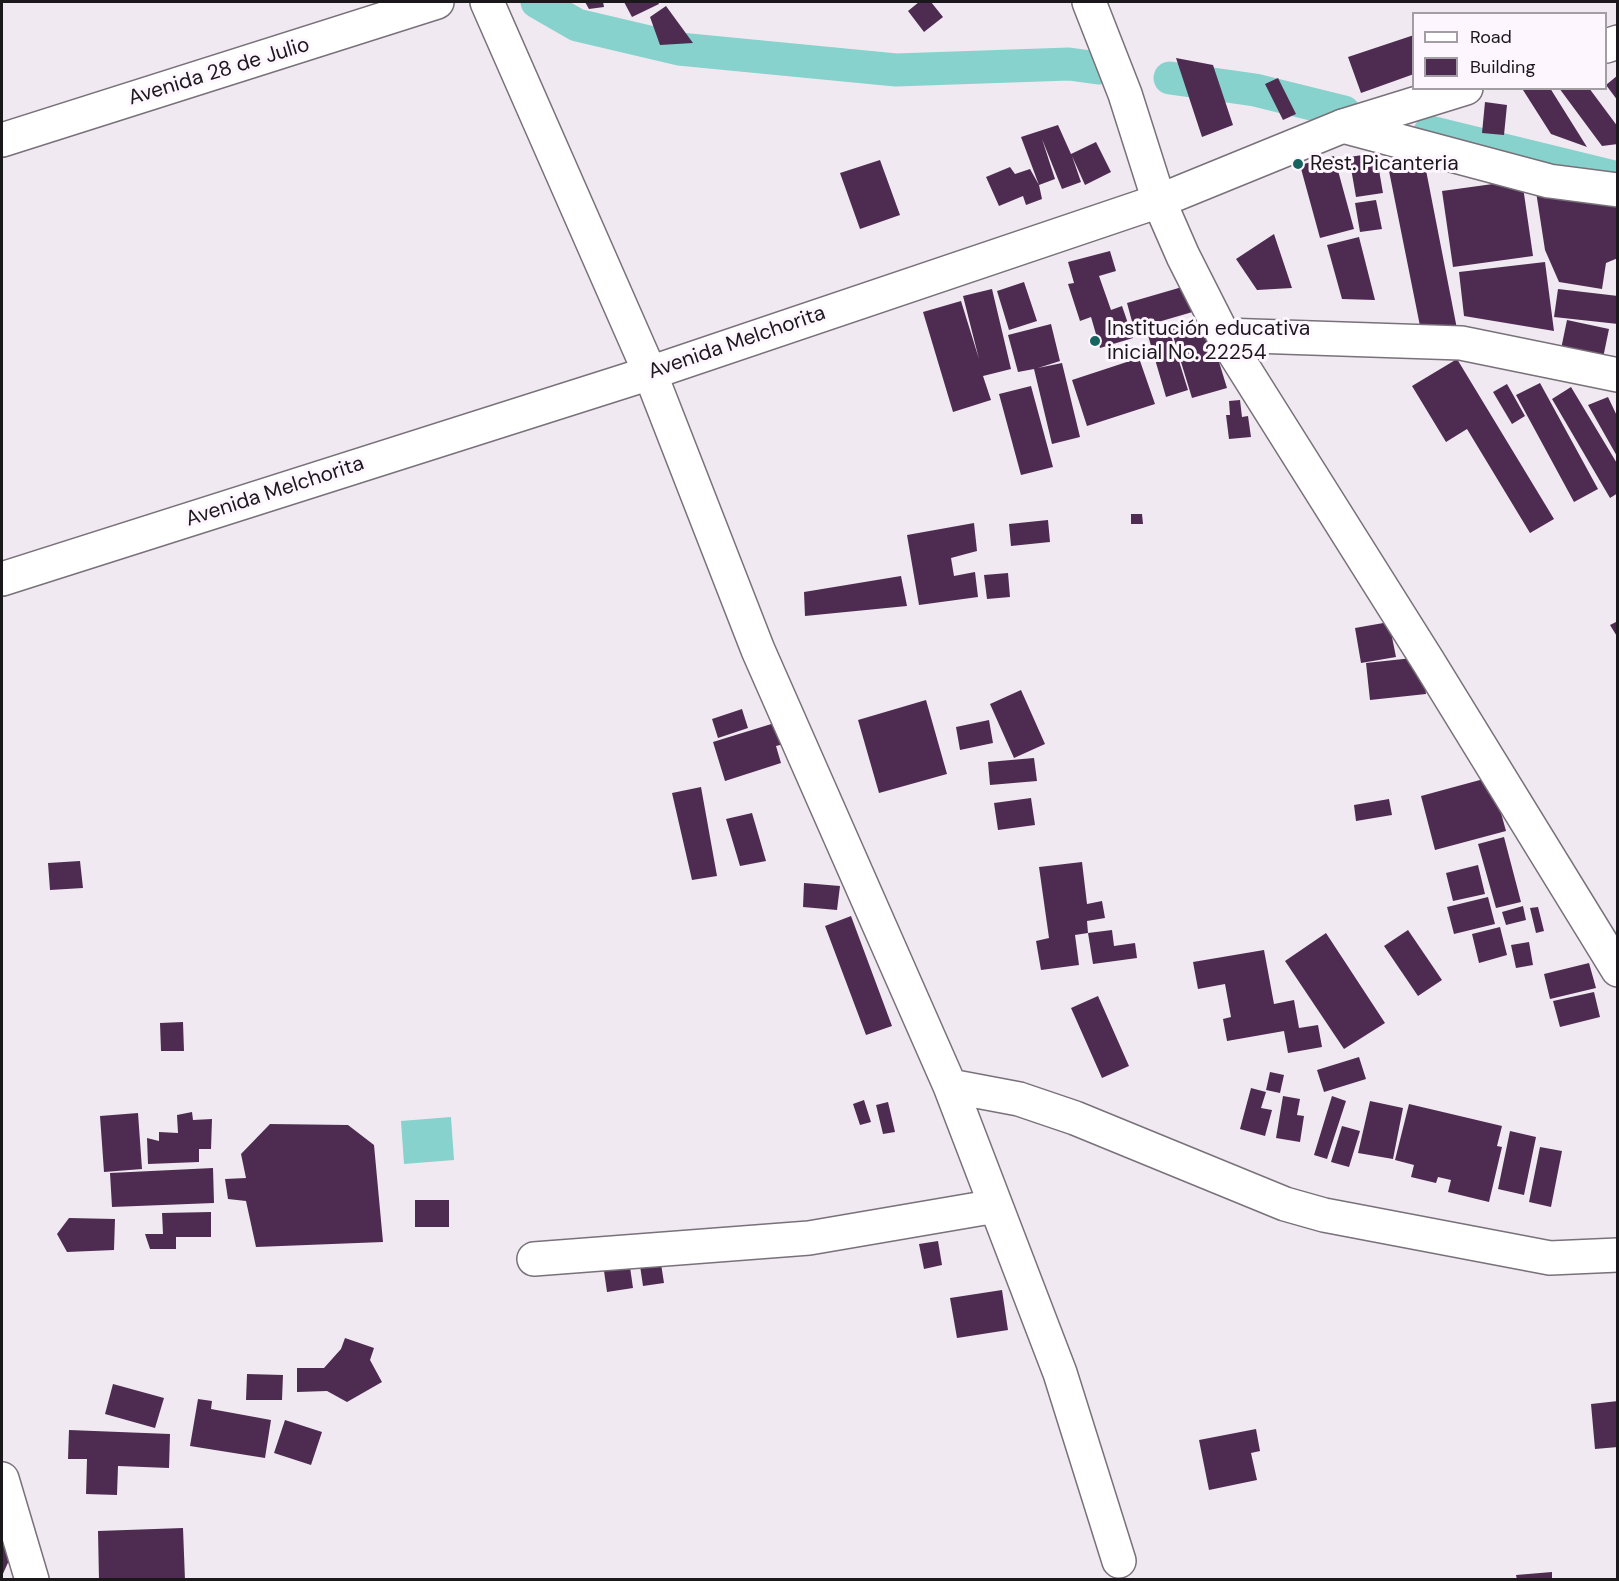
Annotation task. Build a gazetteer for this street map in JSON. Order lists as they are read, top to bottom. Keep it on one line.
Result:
{"streets":{"street":["Avenida 28 de Julio","Avenida Melchorita"]},"places":["Rest. Picanteria","Institución educativa inicial No. 22254"],"legend":["Road","Building"]}
